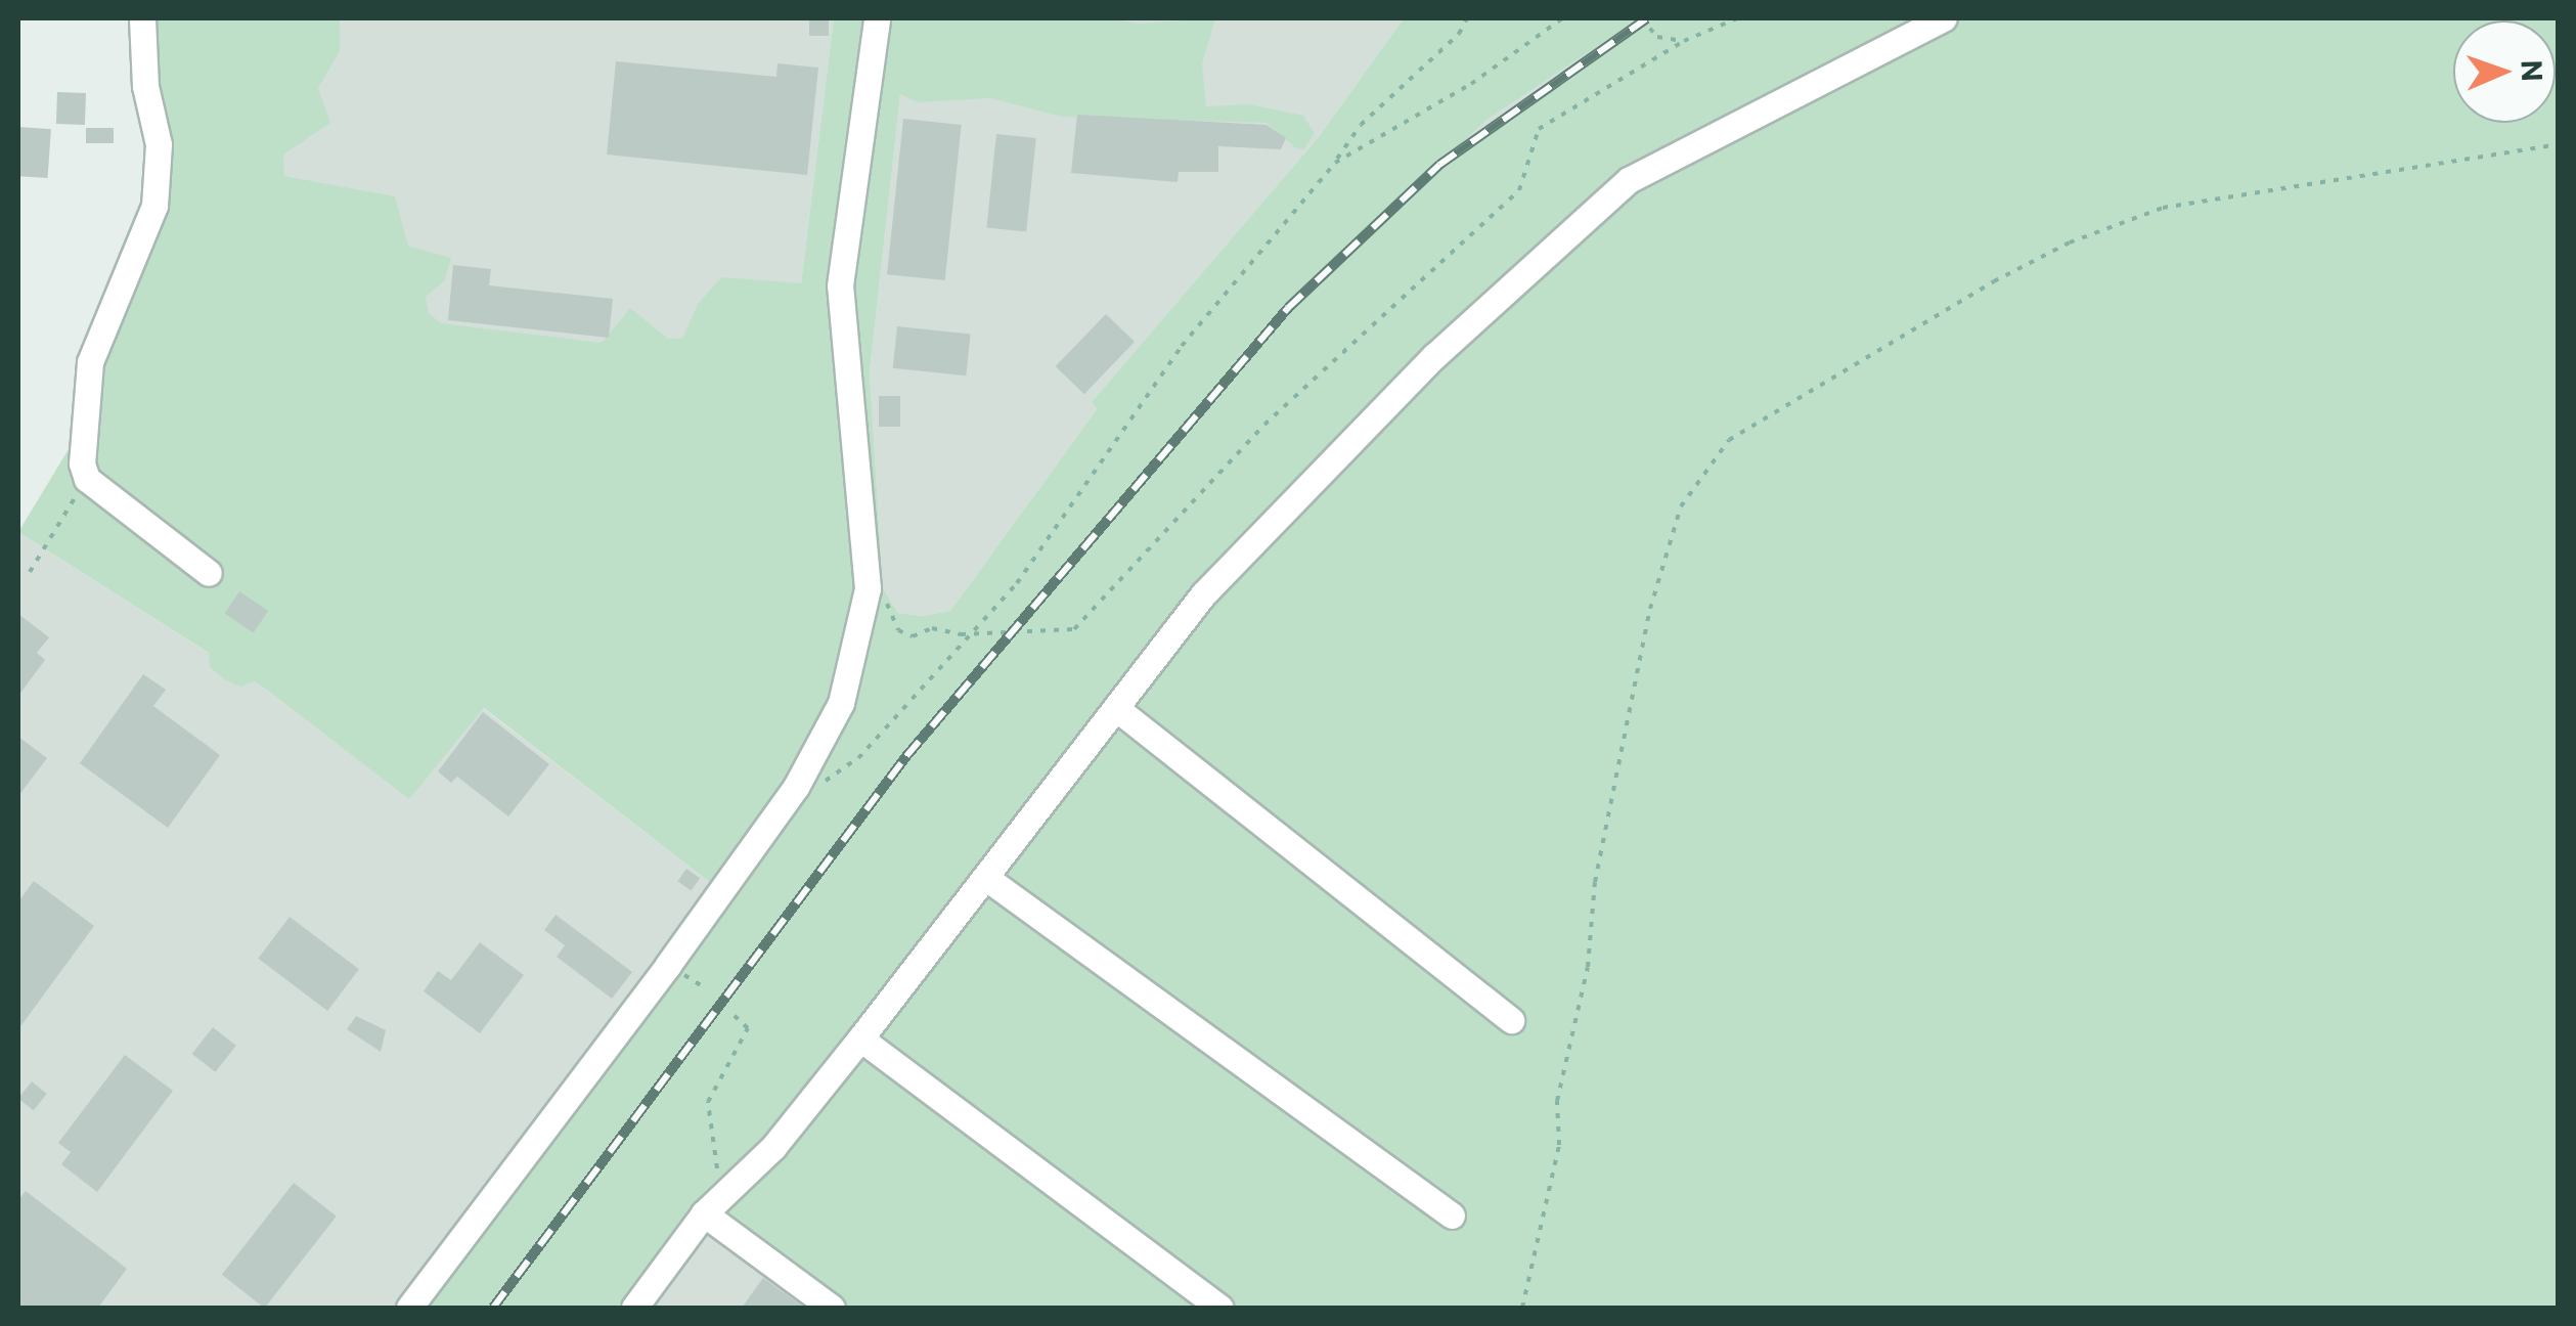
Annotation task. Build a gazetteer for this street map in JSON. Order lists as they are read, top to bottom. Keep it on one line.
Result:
{"north":"right"}
